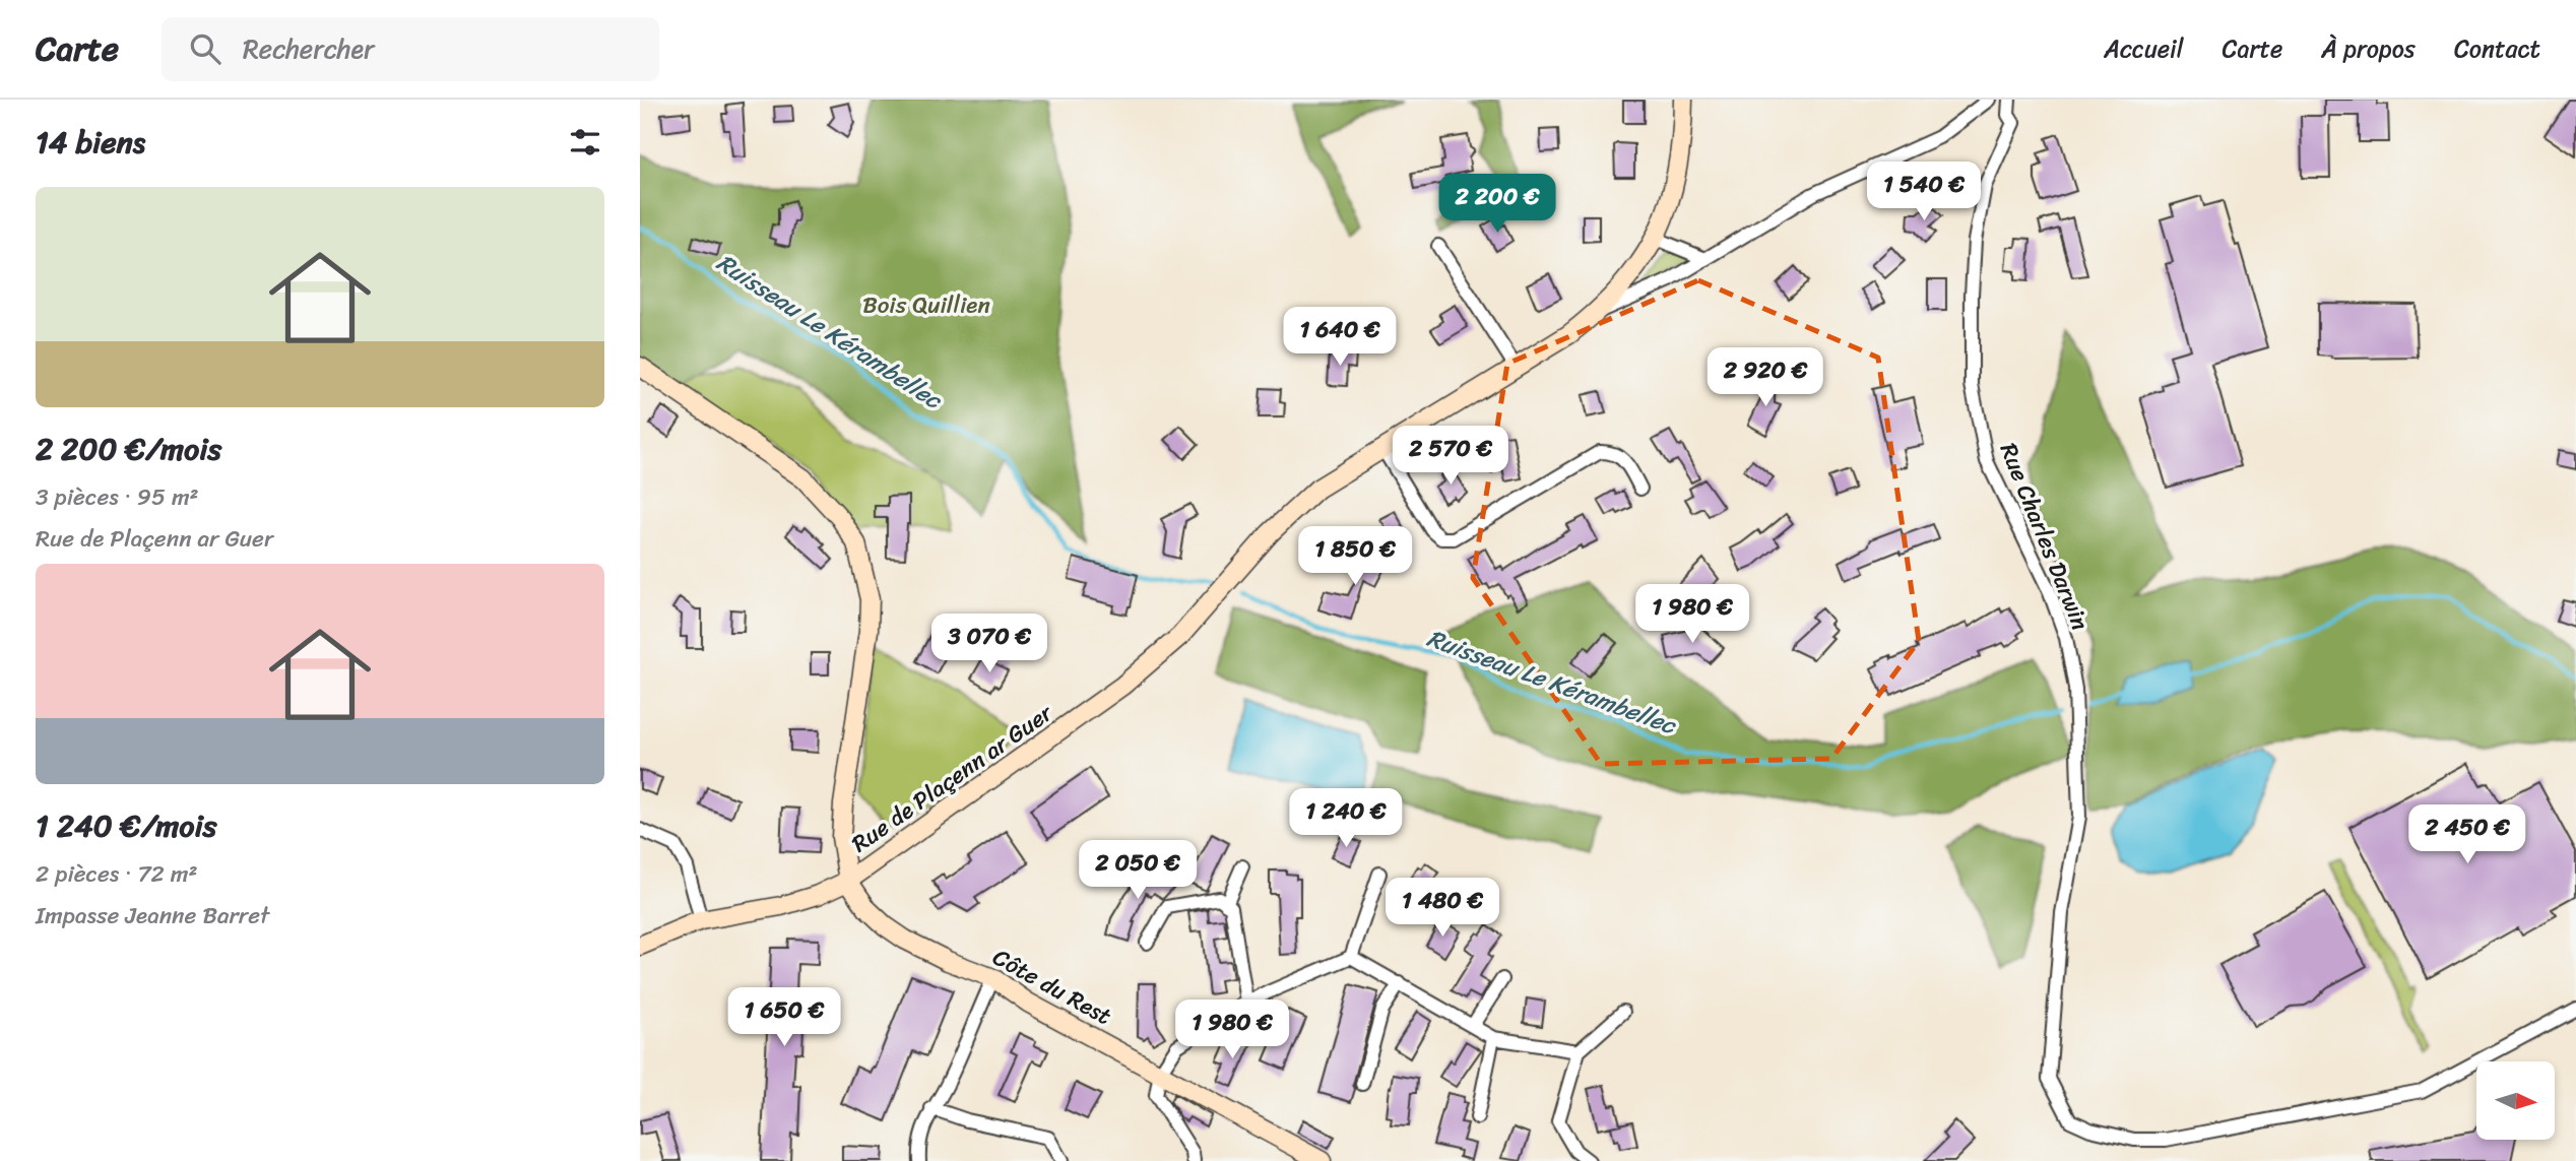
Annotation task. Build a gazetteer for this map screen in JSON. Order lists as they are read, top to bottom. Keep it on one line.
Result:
{"streets":{"main road":["Rue de Plaçenn ar Guer","Côte du Rest"],"street":["Rue Charles Darwin"]},"crossings":[["Rue de Plaçenn ar Guer","Côte du Rest"]],"water":["Ruisseau Le Kérambellec"],"parks":["Bois Quillien"],"north":"right","page":{"header":"Carte","search":"Rechercher","nav":["Accueil","Carte","À propos","Contact"],"heading":"14 biens","price":["1 540 €","2 200 €","1 640 €","2 920 €","2 570 €","1 850 €","1 980 €","3 070 €","1 240 €","2 450 €","2 050 €","1 480 €","1 650 €","1 980 €"],"list":[{"name":"2 200 €/mois","note":"3 pièces · 95 m² · Rue de Plaçenn ar Guer"},{"name":"1 240 €/mois","note":"2 pièces · 72 m² · Impasse Jeanne Barret"}]}}
